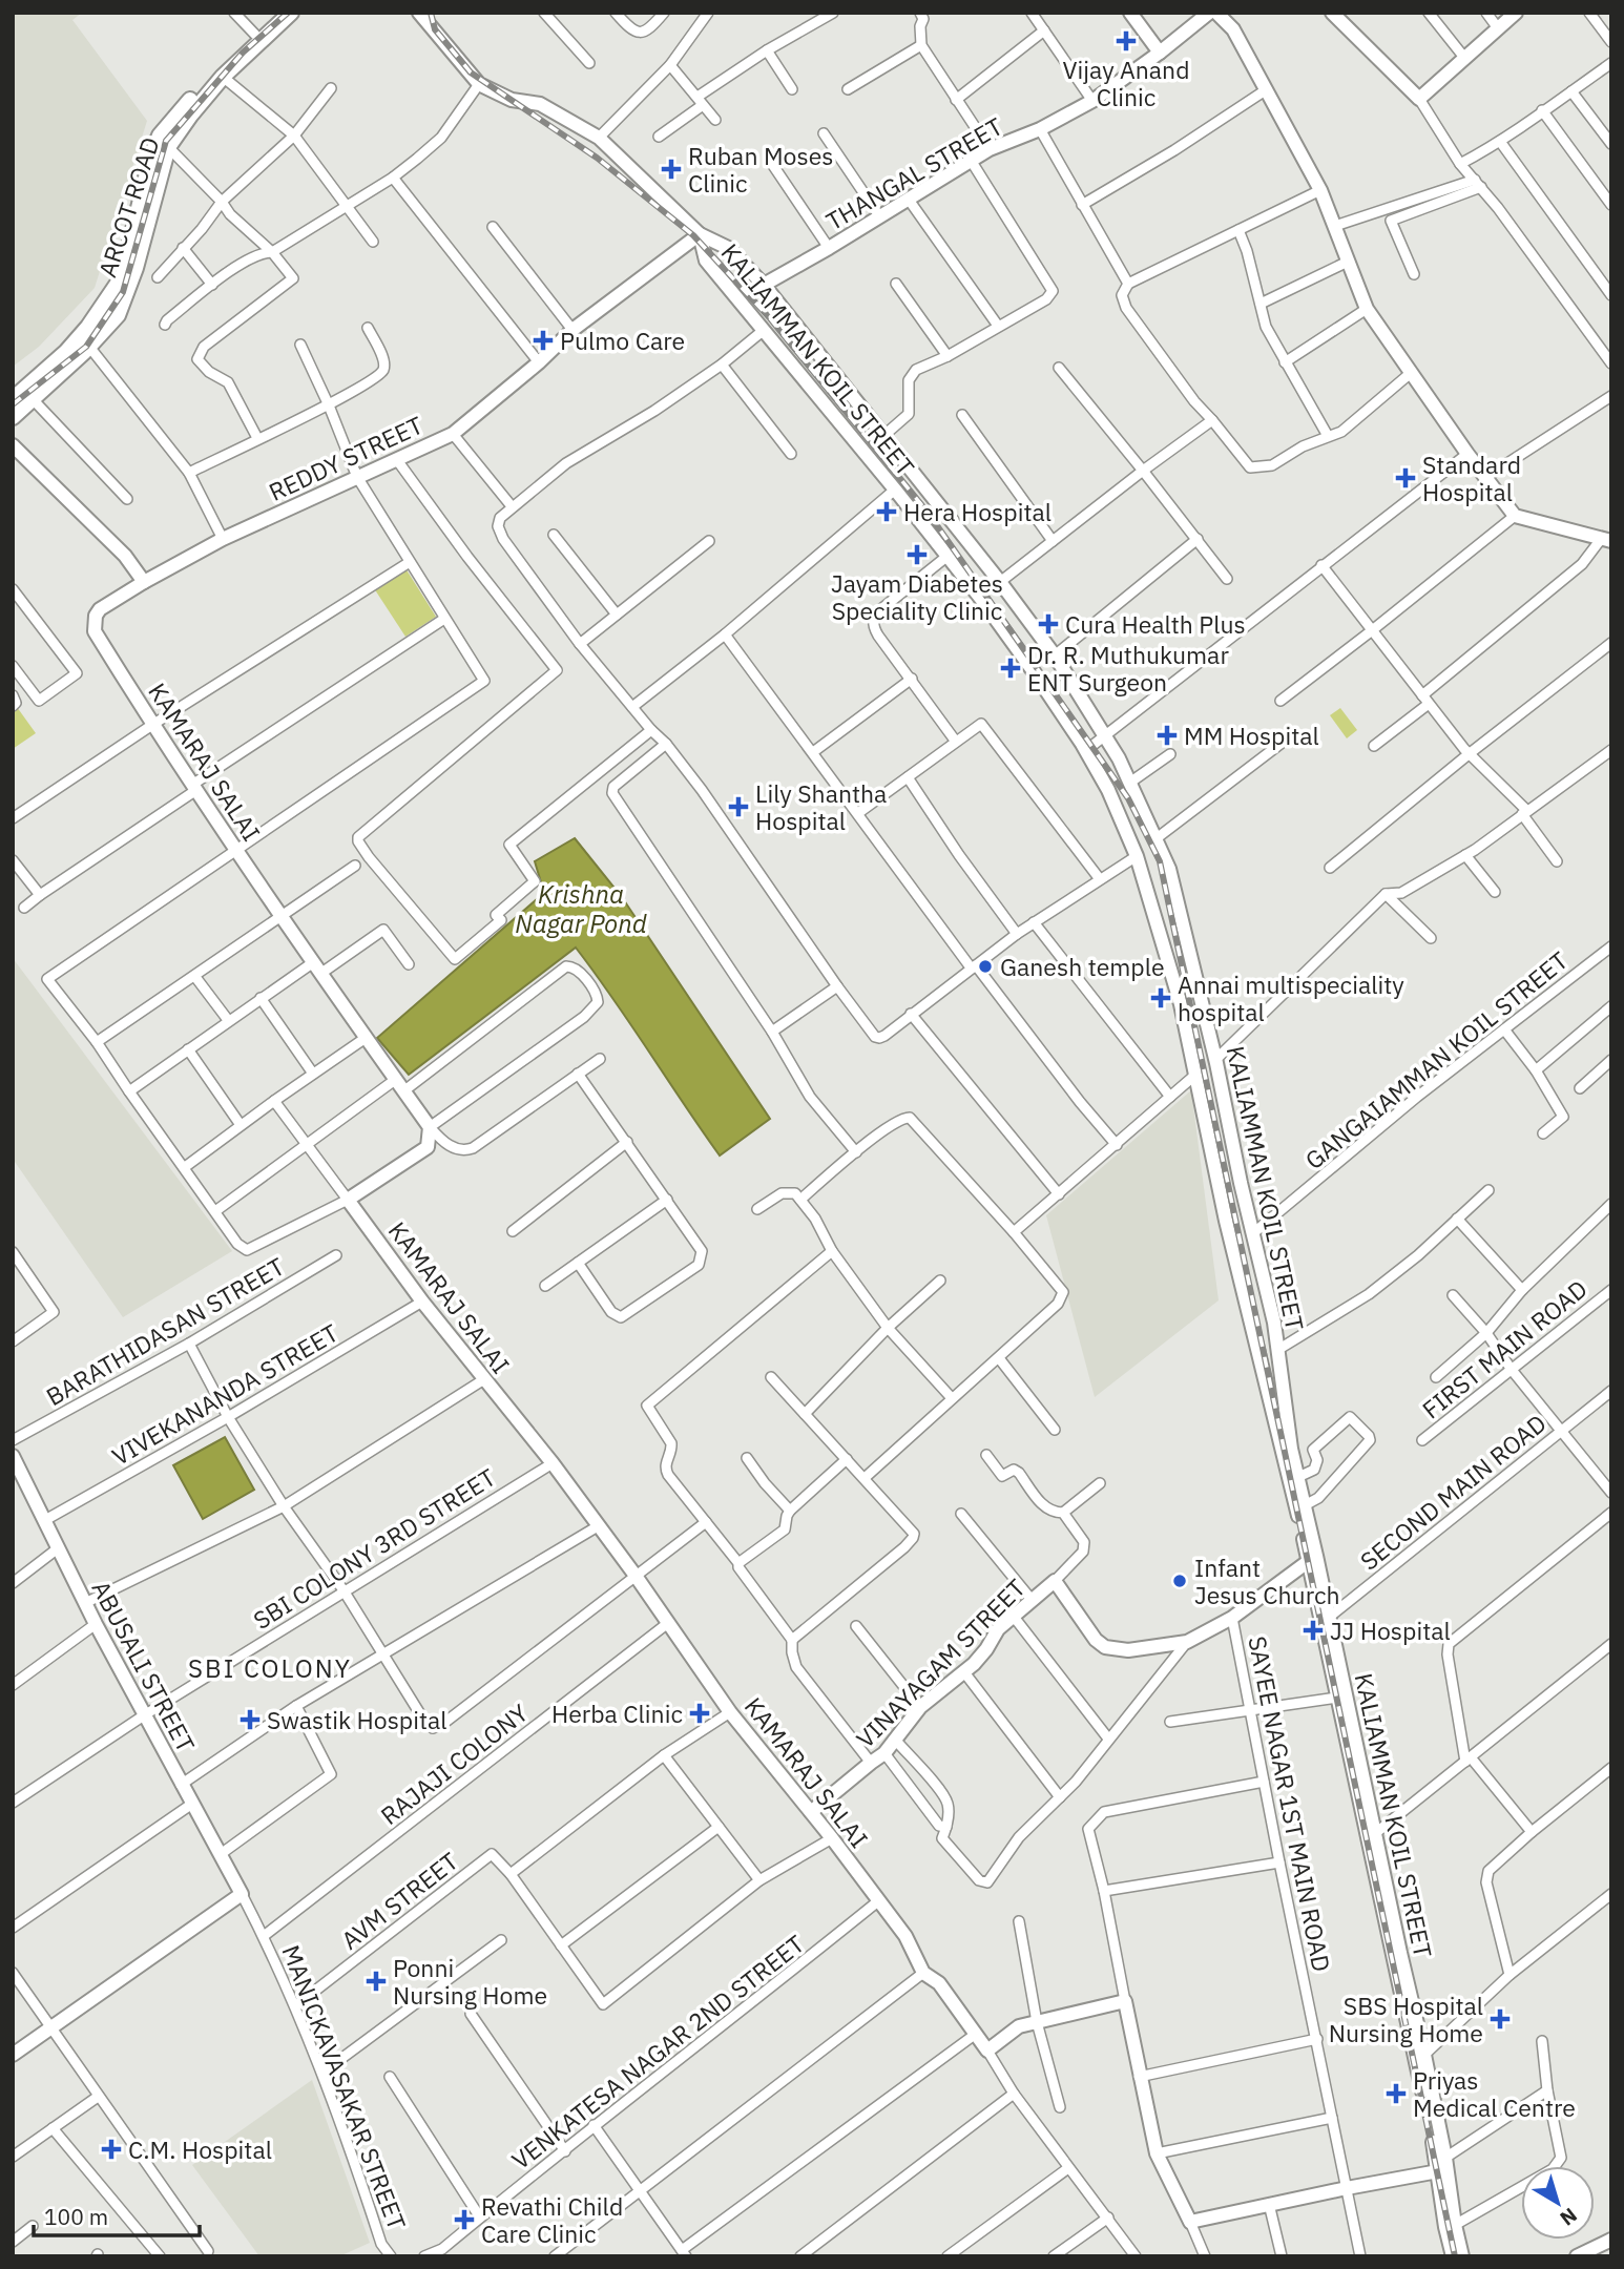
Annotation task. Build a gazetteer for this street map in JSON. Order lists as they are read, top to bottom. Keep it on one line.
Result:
{"streets":{"main road":["ARCOT ROAD"],"street":["THANGAL STREET","KALIAMMAN KOIL STREET","REDDY STREET","KAMARAJ SALAI","GANGAIAMMAN KOIL STREET","BARATHIDASAN STREET","FIRST MAIN ROAD","VIVEKANANDA STREET","SECOND MAIN ROAD","SBI COLONY 3RD STREET","VINAYAGAM STREET","ABUSALI STREET","RAJAJI COLONY","SAYEE NAGAR 1ST MAIN ROAD","AVM STREET","VENKATESA NAGAR 2ND STREET","MANICKAVASAKAR STREET"]},"crossings":[["THANGAL STREET","KALIAMMAN KOIL STREET"],["KALIAMMAN KOIL STREET","REDDY STREET"],["KALIAMMAN KOIL STREET","GANGAIAMMAN KOIL STREET"],["KALIAMMAN KOIL STREET","SECOND MAIN ROAD"],["KALIAMMAN KOIL STREET","VINAYAGAM STREET"],["REDDY STREET","KAMARAJ SALAI"],["KAMARAJ SALAI","VIVEKANANDA STREET"],["KAMARAJ SALAI","SBI COLONY 3RD STREET"],["KAMARAJ SALAI","VINAYAGAM STREET"],["KAMARAJ SALAI","RAJAJI COLONY"],["KAMARAJ SALAI","VENKATESA NAGAR 2ND STREET"],["VIVEKANANDA STREET","ABUSALI STREET"],["SBI COLONY 3RD STREET","ABUSALI STREET"],["VINAYAGAM STREET","SAYEE NAGAR 1ST MAIN ROAD"],["ABUSALI STREET","MANICKAVASAKAR STREET"],["RAJAJI COLONY","MANICKAVASAKAR STREET"],["AVM STREET","MANICKAVASAKAR STREET"]],"districts":["SBI COLONY"],"water":["Krishna Nagar Pond"],"places":{"health":["Vijay Anand Clinic","Ruban Moses Clinic","Pulmo Care","Standard Hospital","Hera Hospital","Jayam Diabetes Speciality Clinic","Cura Health Plus","Dr. R. Muthukumar ENT Surgeon","MM Hospital","Lily Shantha Hospital","Annai multispeciality hospital","JJ Hospital","Herba Clinic","Swastik Hospital","Ponni Nursing Home","SBS Hospital Nursing Home","Priyas Medical Centre","C.M. Hospital","Revathi Child Care Clinic"],"other":["Ganesh temple","Infant Jesus Church"]},"scale_bar":"100 m","north":"bottom right"}
